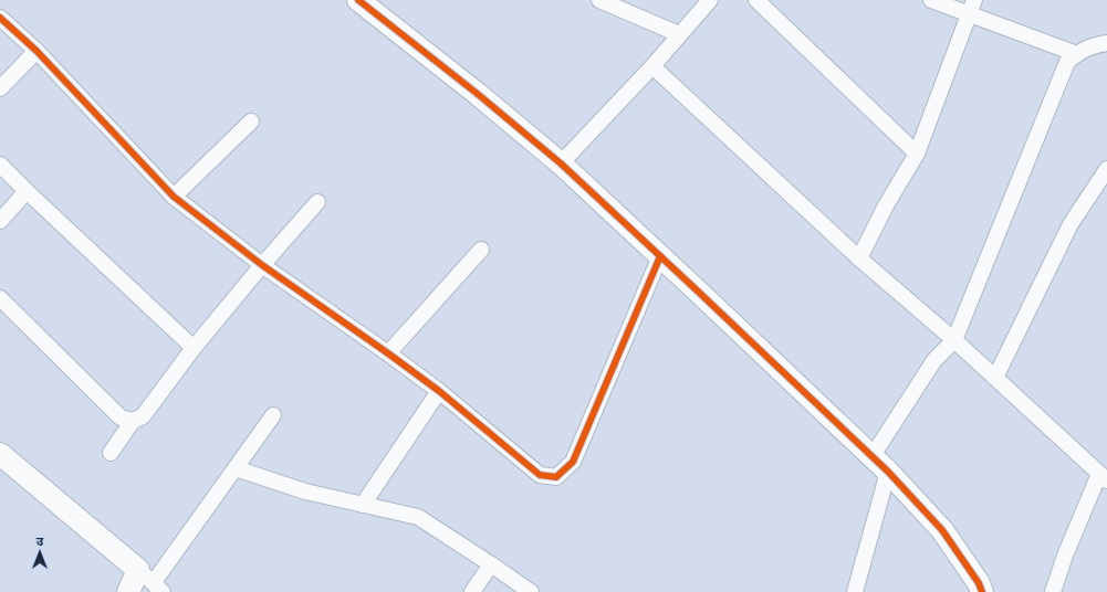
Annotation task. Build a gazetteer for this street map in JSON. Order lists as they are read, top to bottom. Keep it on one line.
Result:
{"north":"top"}
